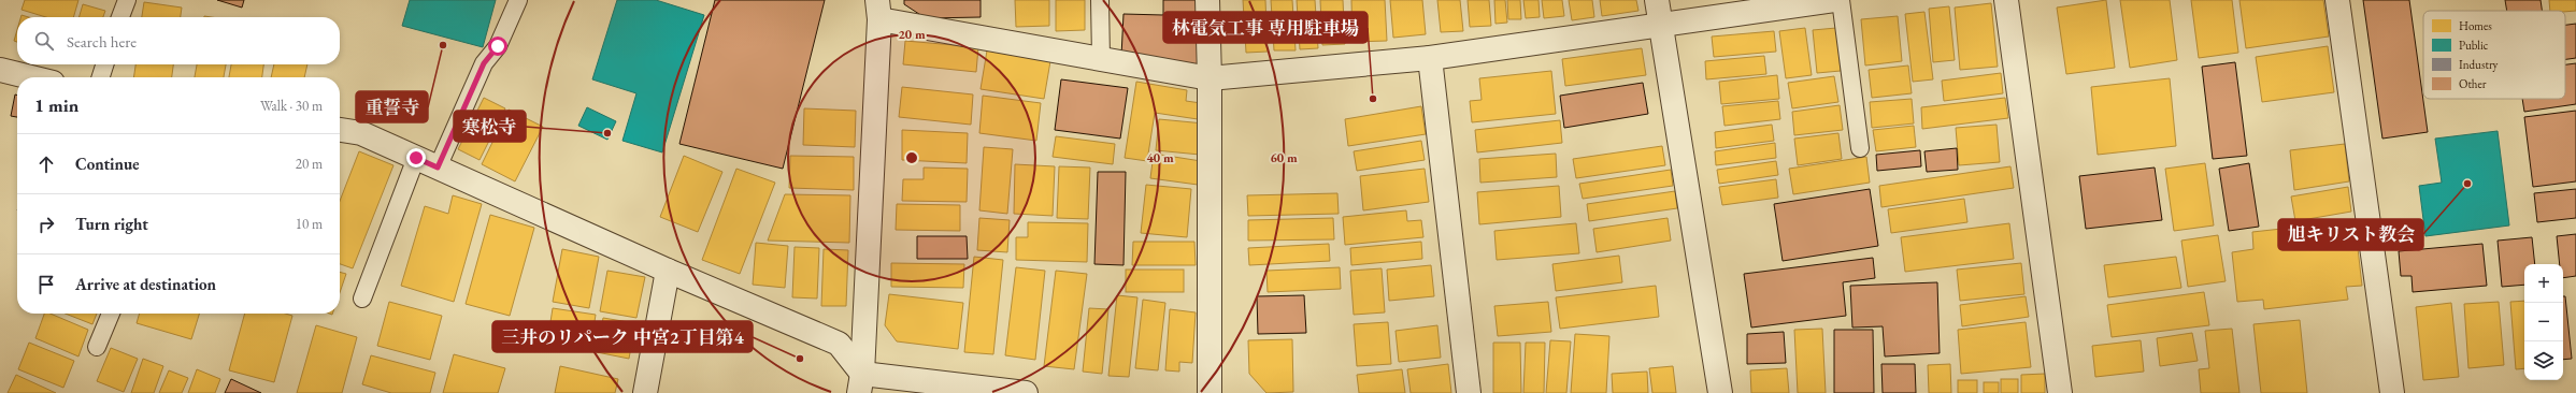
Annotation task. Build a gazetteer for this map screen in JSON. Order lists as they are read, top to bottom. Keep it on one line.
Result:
{"places":["重誓寺","林電気工事 専用駐車場","寒松寺","旭キリスト教会","三井のリパーク 中宮2丁目第4"],"legend":["Homes","Public","Industry","Other"],"page":{"search":"Search here","heading":["1 min","Walk · 30 m"],"list":[["Continue","20 m"],["Turn right","10 m"],"Arrive at destination"],"map_buttons":["+","−"]},"rings":["20 m","40 m","60 m"]}
